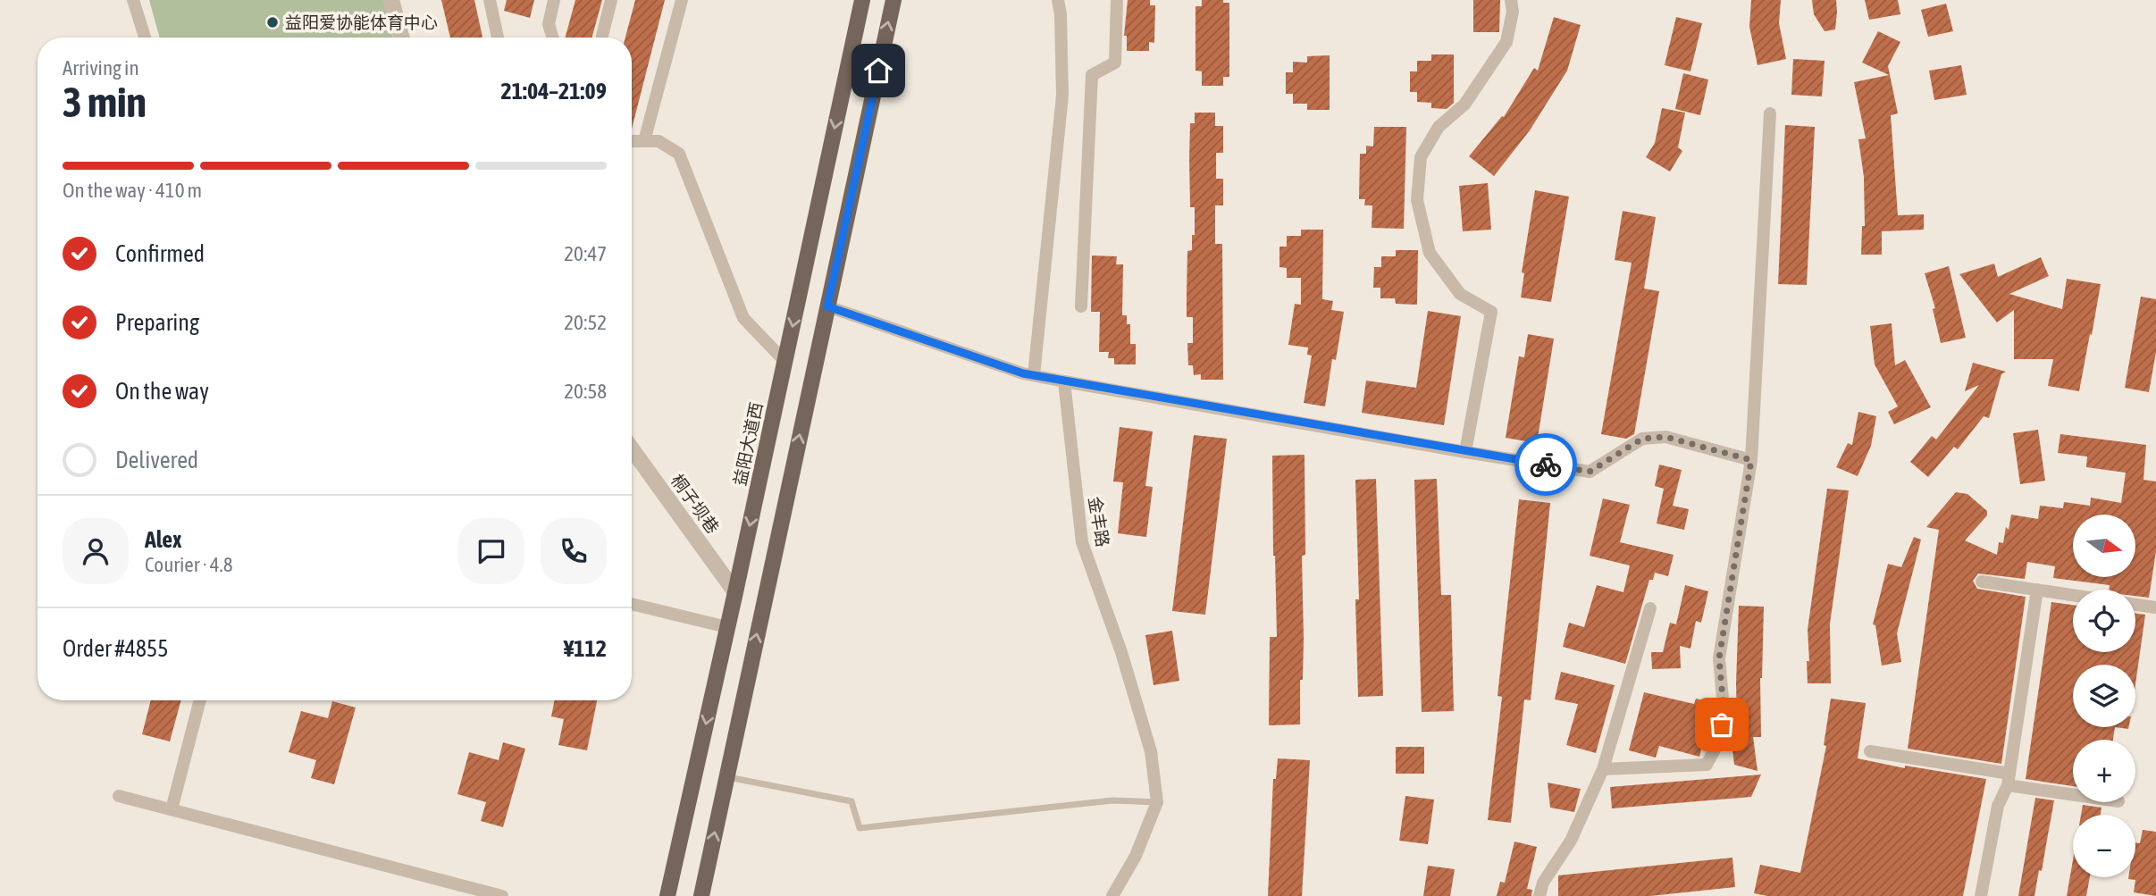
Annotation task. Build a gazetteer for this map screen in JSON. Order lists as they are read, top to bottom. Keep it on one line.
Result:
{"streets":{"main road":["益阳大道西"],"street":["桐子坝巷","金丰路"]},"crossings":[["益阳大道西","桐子坝巷"]],"places":["益阳爱协能体育中心"],"north":"right","page":{"heading":["3 min","Arriving in","21:04–21:09"],"panel":["Alex","Courier · 4.8","Order #4855","¥112"],"bar":"On the way · 410 m","list":[["Confirmed","20:47"],["Preparing","20:52"],["On the way","20:58"],"Delivered"],"map_buttons":["+","−"]}}
